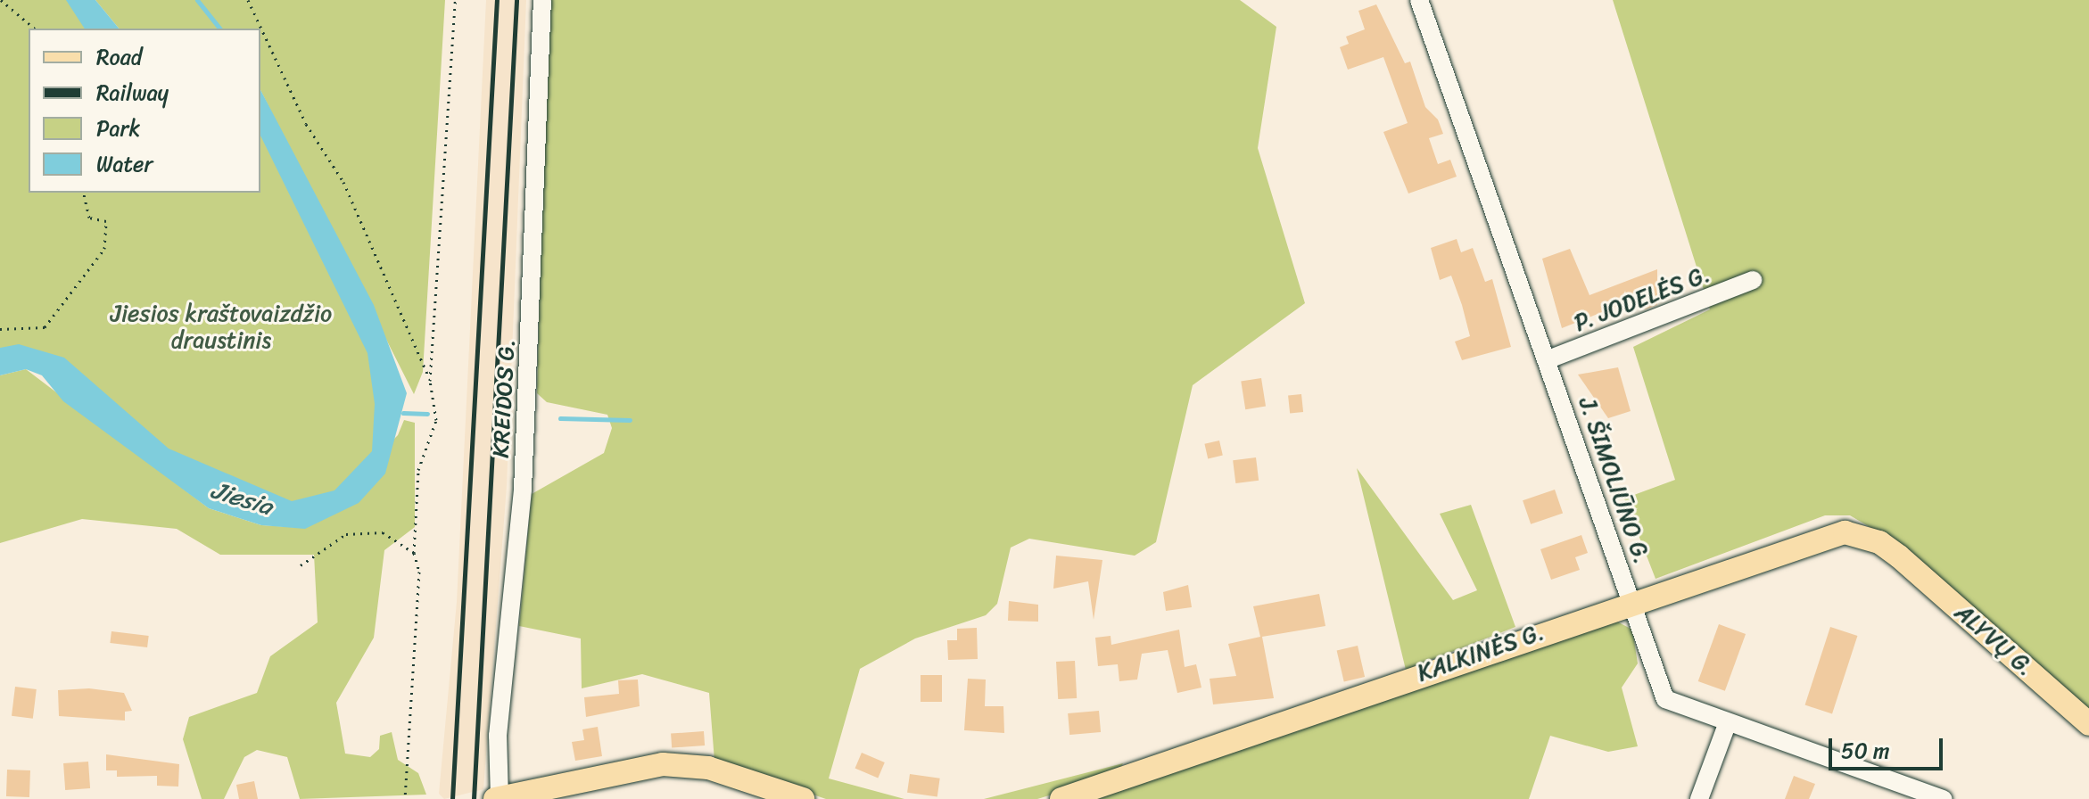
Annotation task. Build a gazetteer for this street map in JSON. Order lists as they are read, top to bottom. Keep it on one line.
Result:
{"streets":{"main road":["ALYVŲ G.","KALKINĖS G."],"street":["P. JODELĖS G.","KREIDOS G.","J. ŠIMOLIŪNO G."]},"crossings":[["P. JODELĖS G.","J. ŠIMOLIŪNO G."],["J. ŠIMOLIŪNO G.","KALKINĖS G."],["ALYVŲ G.","KALKINĖS G."]],"water":["Jiesia"],"parks":["Jiesios kraštovaizdžio draustinis"],"legend":["Road","Railway","Park","Water"],"scale_bar":"50 m"}
